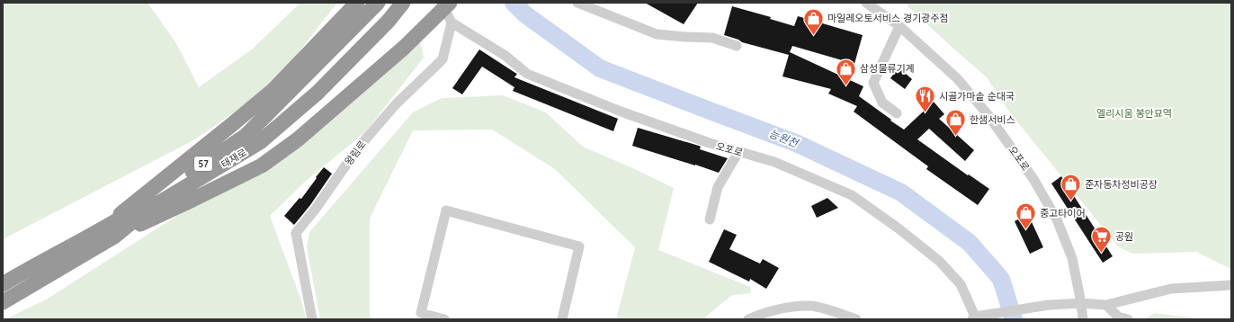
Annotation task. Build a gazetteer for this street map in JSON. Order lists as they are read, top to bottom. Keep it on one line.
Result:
{"streets":{"highway":["태재로","57"],"street":["오포로","왕림로"]},"crossings":[["오포로","왕림로"]],"water":["능원천"],"parks":["엘리시움 봉안묘역"],"places":{"shop":["마일레오토서비스 경기광주점","삼성물류기계","한샘서비스","준자동차정비공장","중고타이어"],"restaurant":["시골가마솥 순대국"],"supermarket":["공원"]}}
